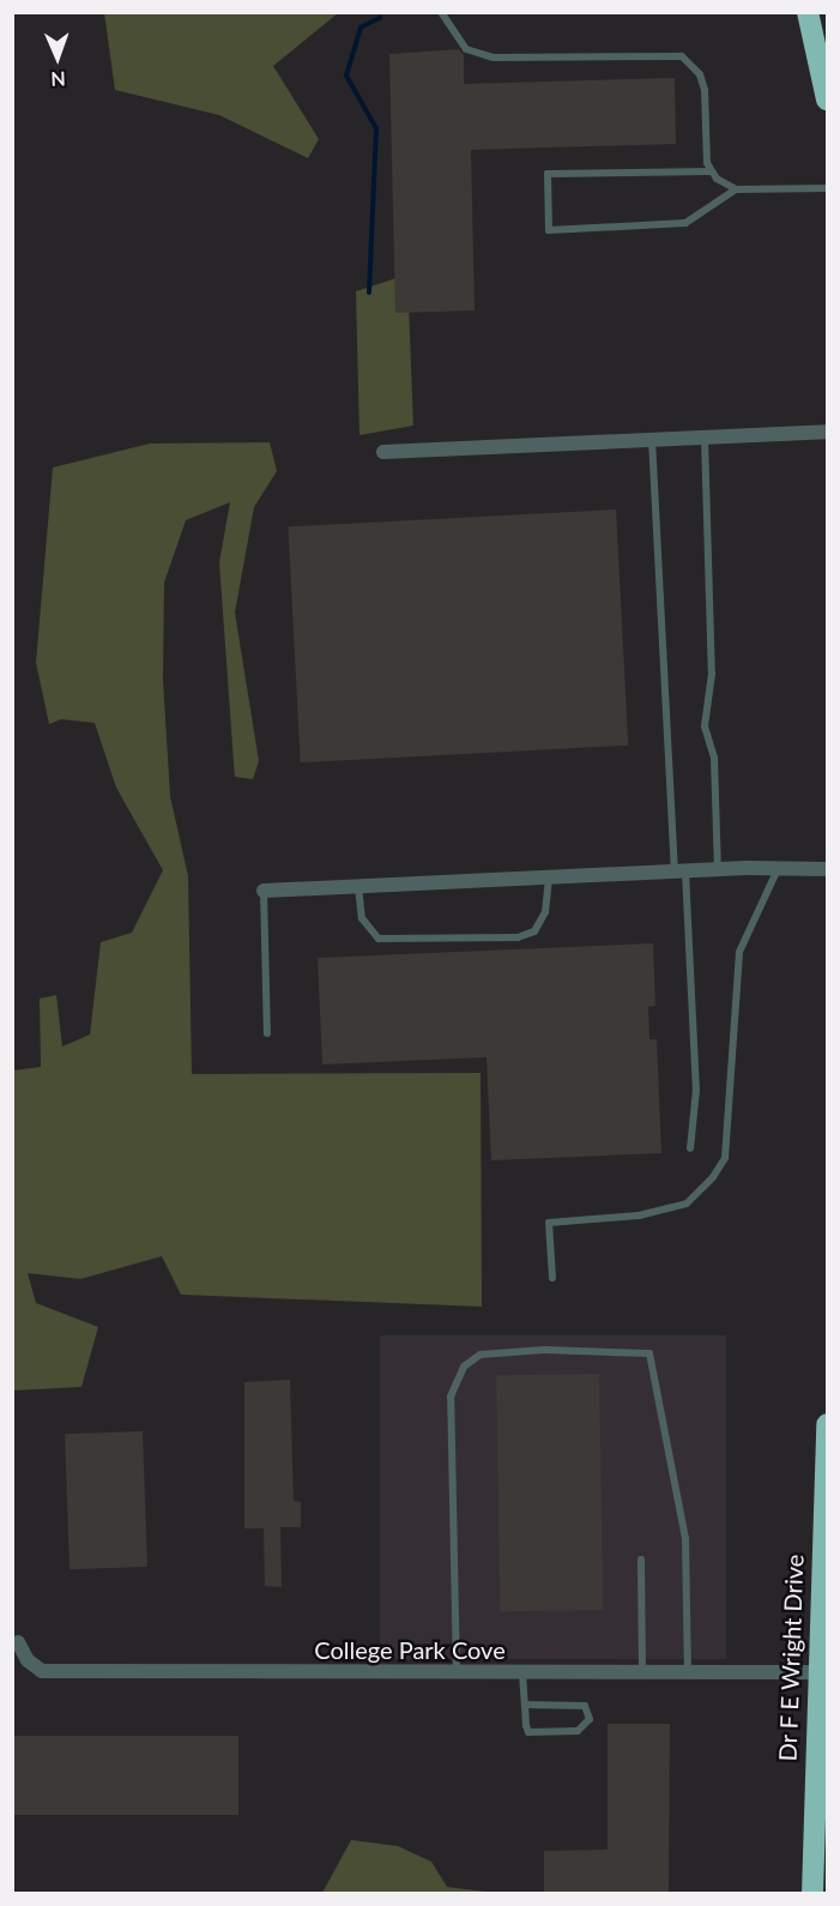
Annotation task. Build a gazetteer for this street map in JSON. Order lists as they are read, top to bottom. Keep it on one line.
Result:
{"streets":{"highway":["Dr F E Wright Drive"],"street":["College Park Cove"]},"crossings":[["College Park Cove","Dr F E Wright Drive"]],"north":"bottom"}
